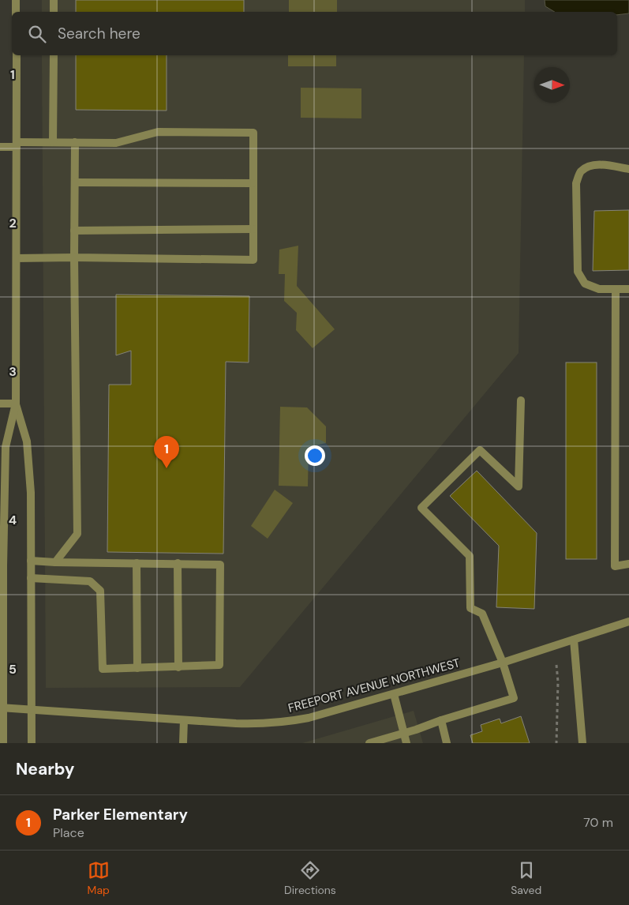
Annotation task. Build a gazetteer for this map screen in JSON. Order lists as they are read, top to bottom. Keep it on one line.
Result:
{"streets":{"street":["FREEPORT AVENUE NORTHWEST"]},"north":"right","page":{"search":"Search here","pins":"1","heading":"Nearby","list":[{"mark":"1","name":"Parker Elementary","note":"Place","value":"70 m"}],"nav":["Map","Directions","Saved"]},"grid":{"rows":["1","2","3","4","5"]}}
